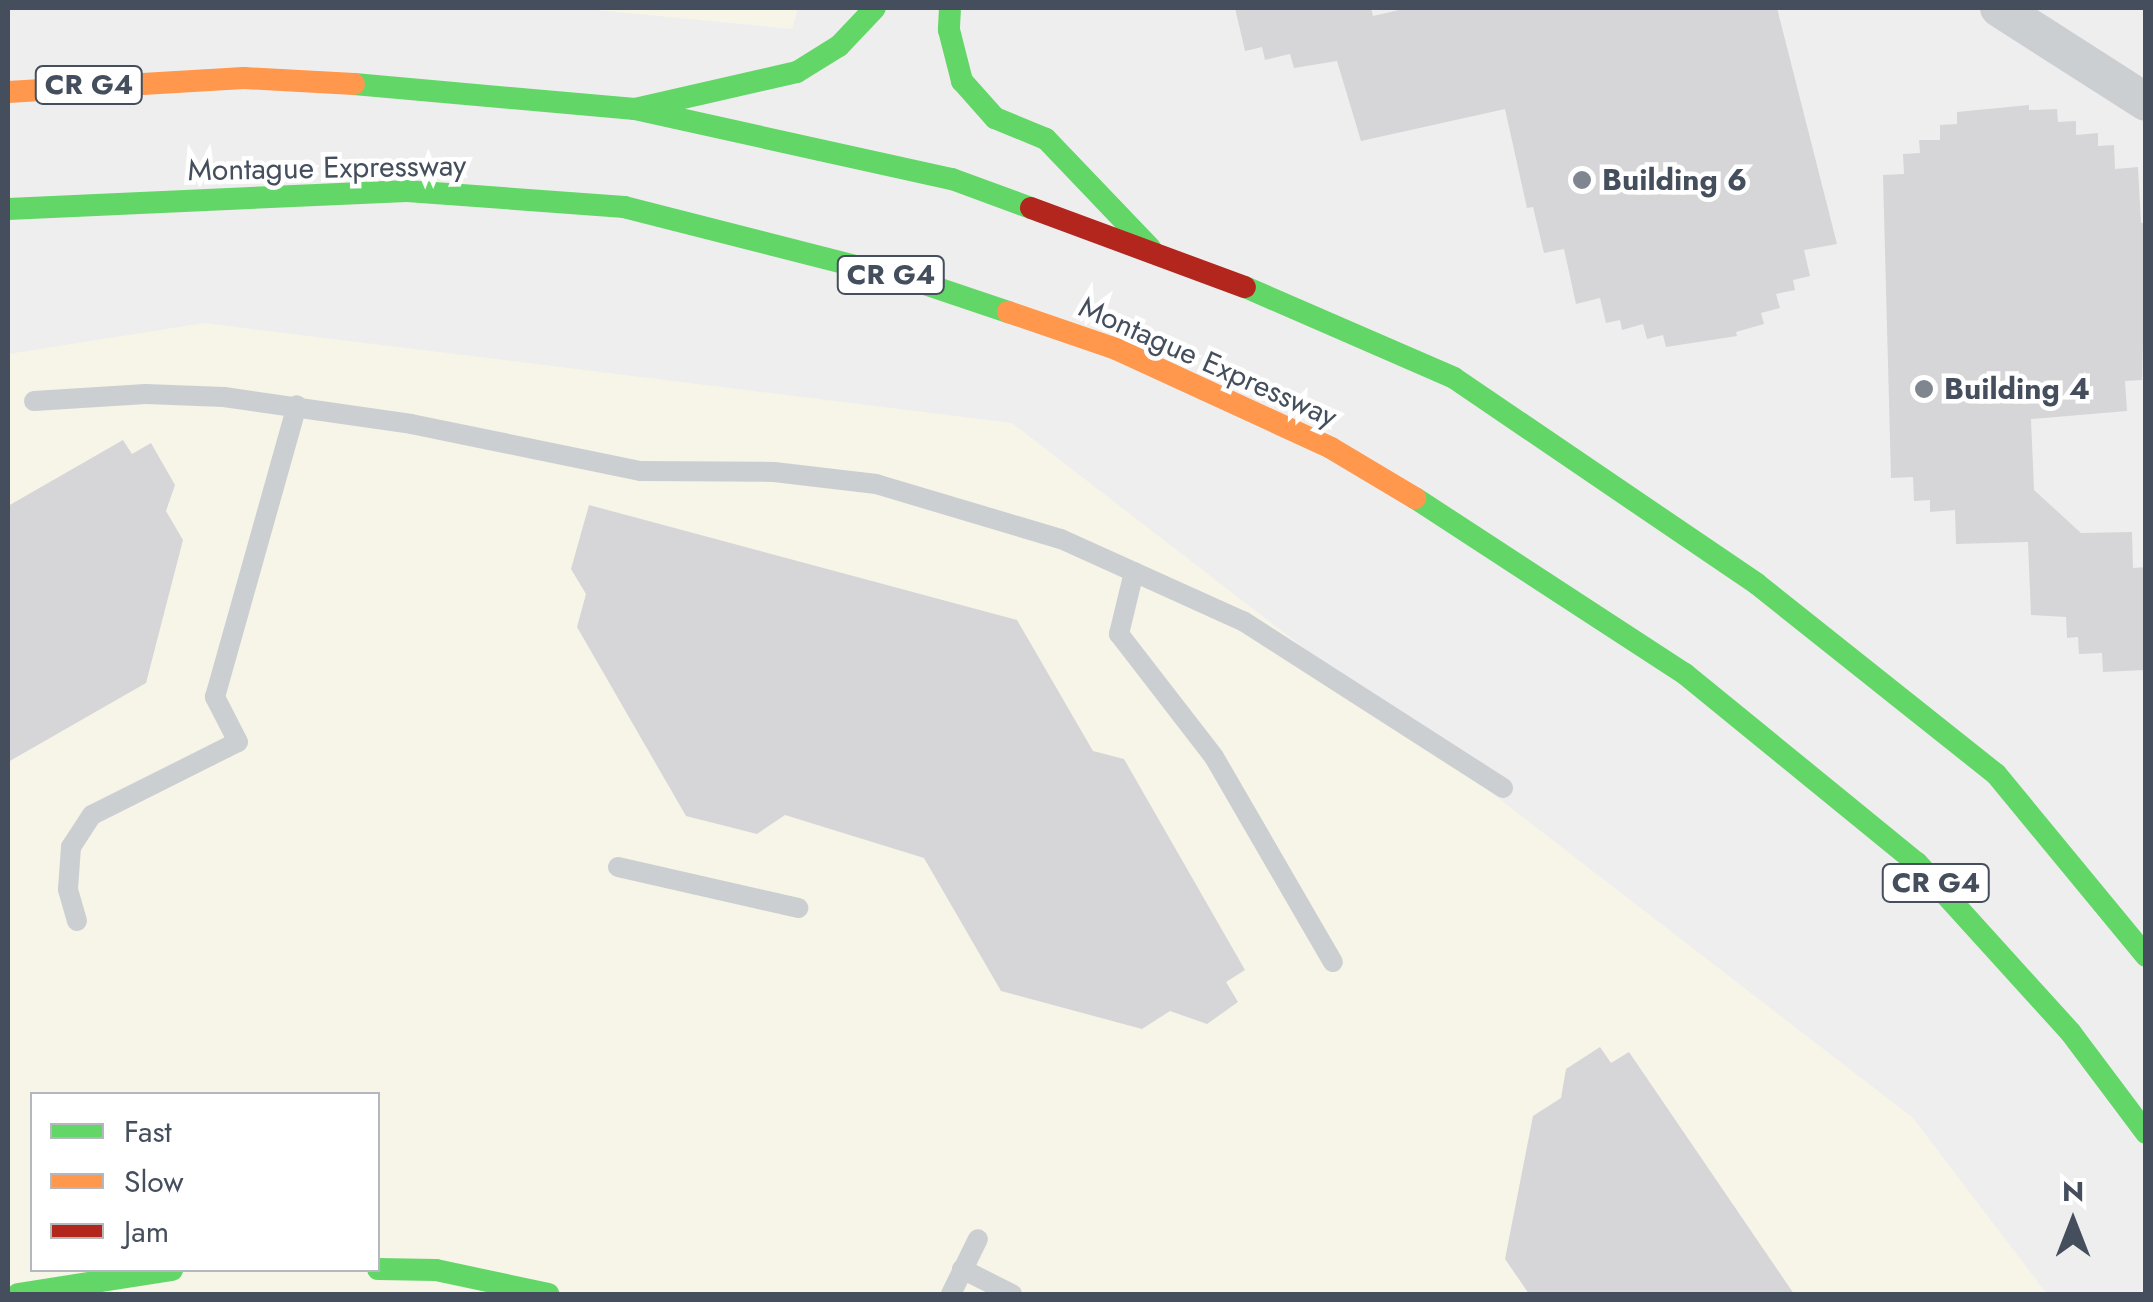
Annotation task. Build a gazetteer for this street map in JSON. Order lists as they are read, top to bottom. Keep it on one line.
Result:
{"streets":{"main road":["CR G4","Montague Expressway"]},"places":["Building 6","Building 4"],"legend":["Fast","Slow","Jam"],"north":"top"}
